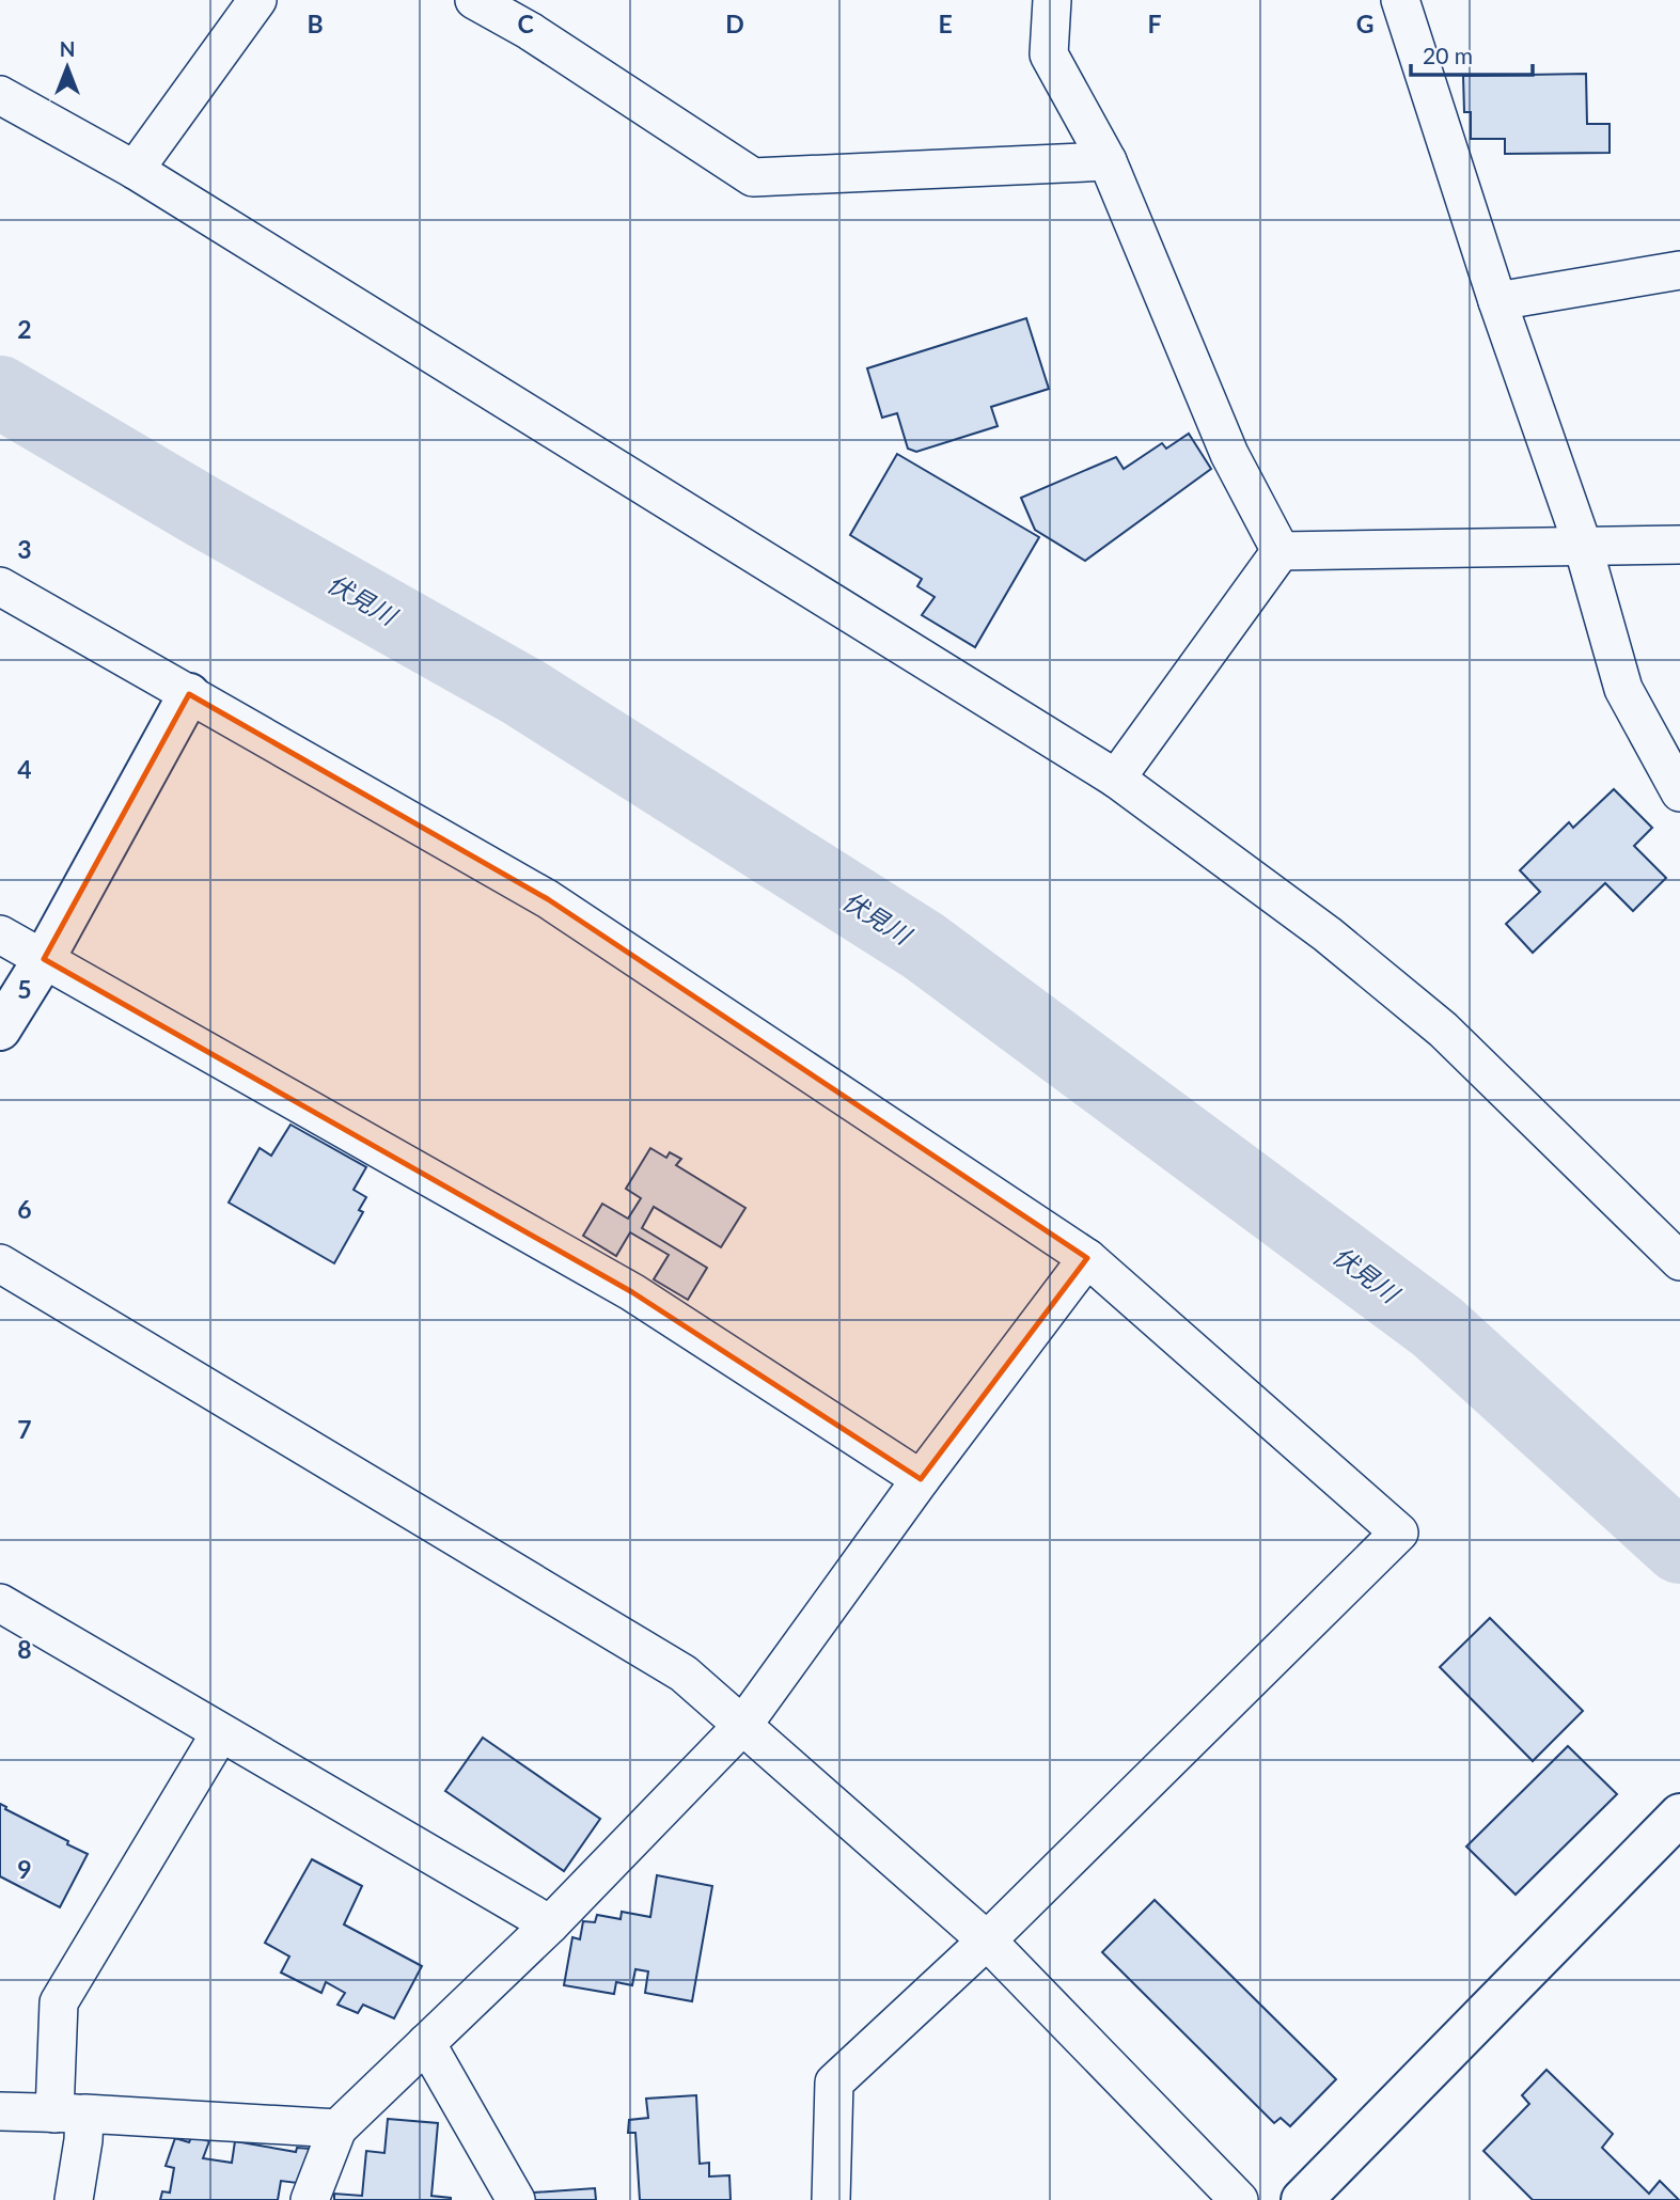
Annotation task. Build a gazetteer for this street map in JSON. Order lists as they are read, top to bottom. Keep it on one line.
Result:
{"water":["伏見川"],"scale_bar":"20 m","north":"top","grid":{"columns":["B","C","D","E","F","G"],"rows":["2","3","4","5","6","7","8","9"]}}
